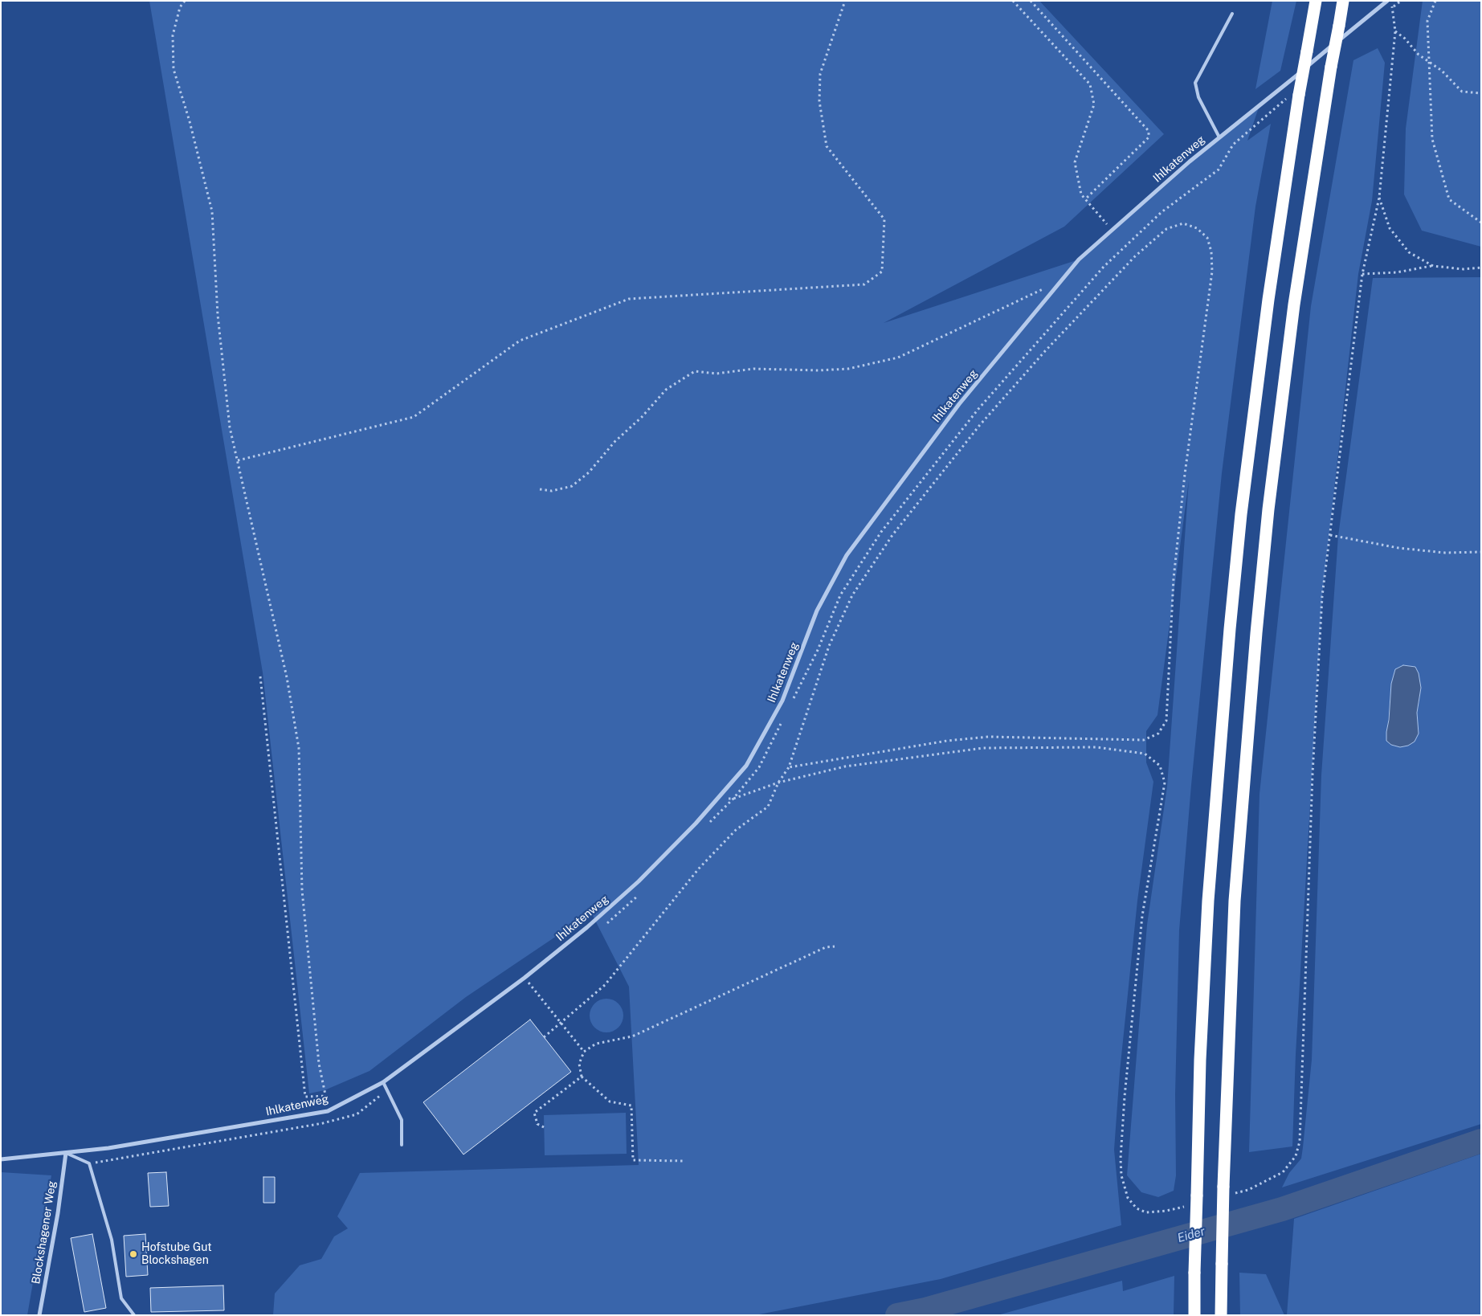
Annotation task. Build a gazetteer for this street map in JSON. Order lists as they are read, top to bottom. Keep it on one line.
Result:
{"streets":{"street":["Ihlkatenweg","Blockshagener Weg"]},"crossings":[["Ihlkatenweg","Blockshagener Weg"]],"water":["Eider"],"places":["Hofstube Gut Blockshagen"]}
